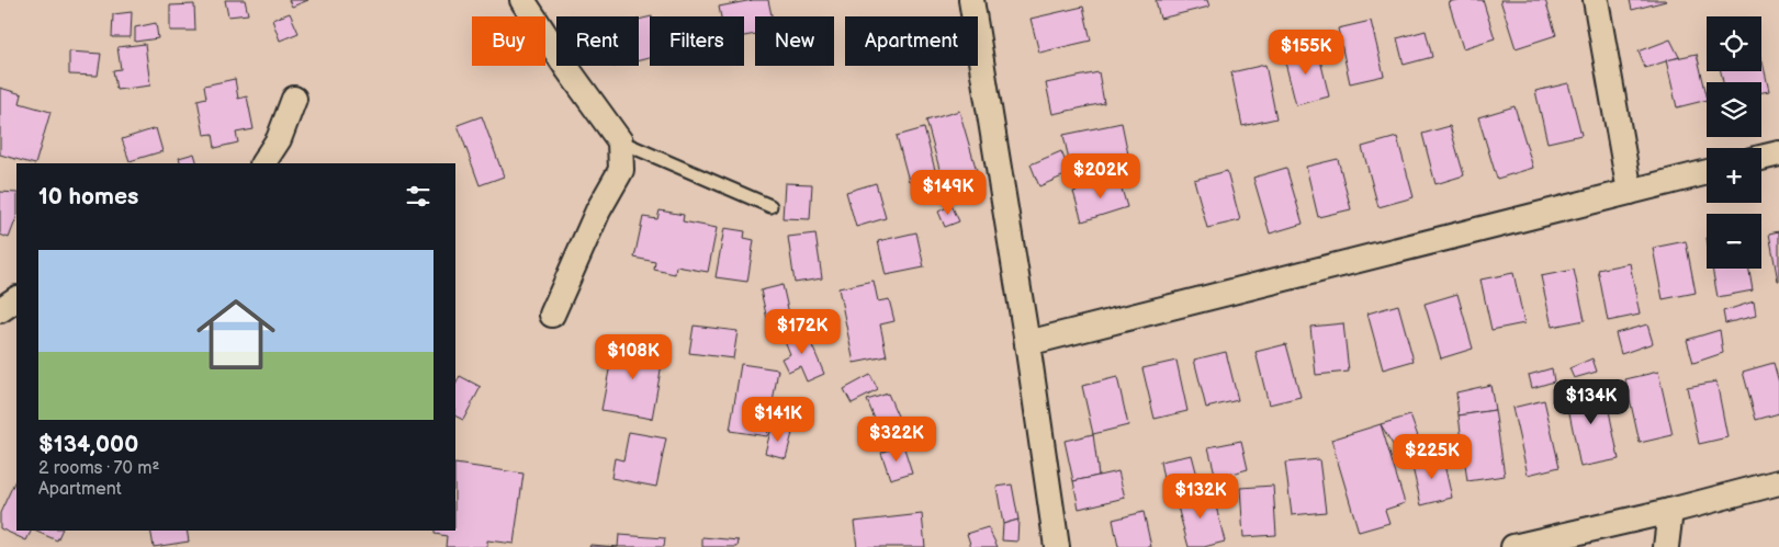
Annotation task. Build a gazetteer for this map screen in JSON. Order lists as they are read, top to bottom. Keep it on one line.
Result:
{"page":{"map_buttons":["+","−"],"chip":["Buy","Rent","Filters","New","Apartment"],"price":["$155K","$202K","$149K","$172K","$108K","$134K","$141K","$322K","$225K","$132K"],"heading":"10 homes","list":[{"name":"$134,000","note":"2 rooms · 70 m² · Apartment"}]}}
